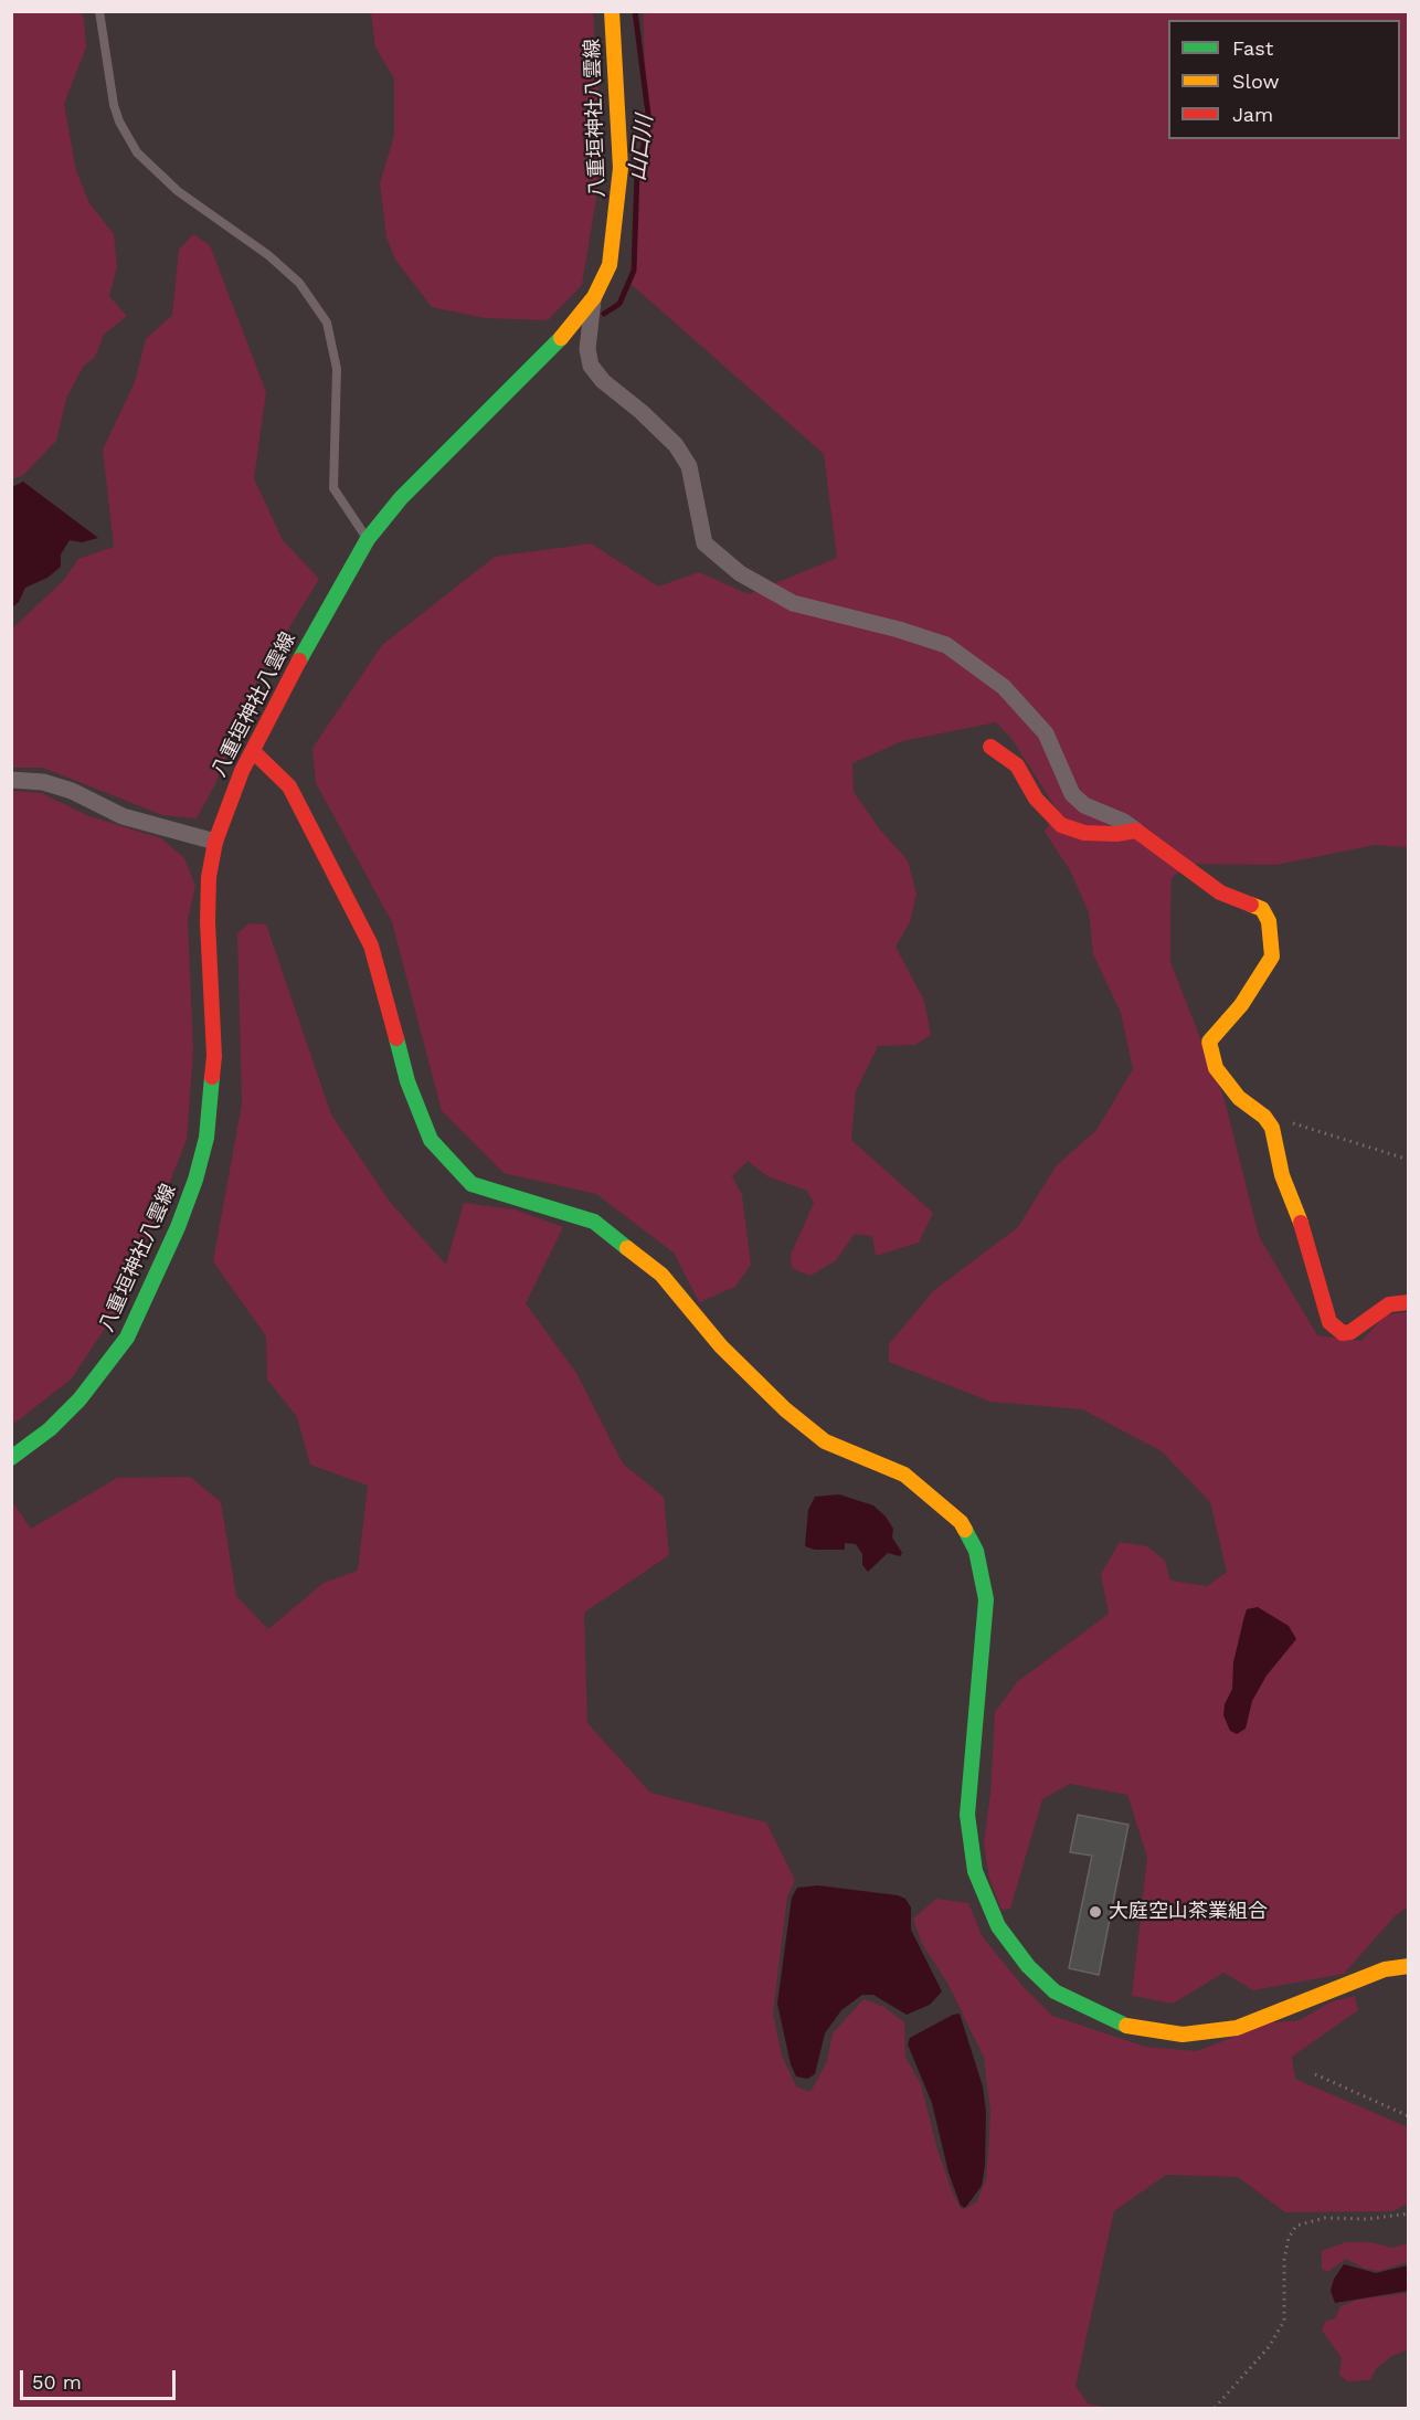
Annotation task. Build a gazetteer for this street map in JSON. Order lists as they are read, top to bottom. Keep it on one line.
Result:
{"streets":{"street":["八重垣神社八雲線"]},"water":["山口川"],"places":["大庭空山茶業組合"],"legend":["Fast","Slow","Jam"],"scale_bar":"50 m"}
